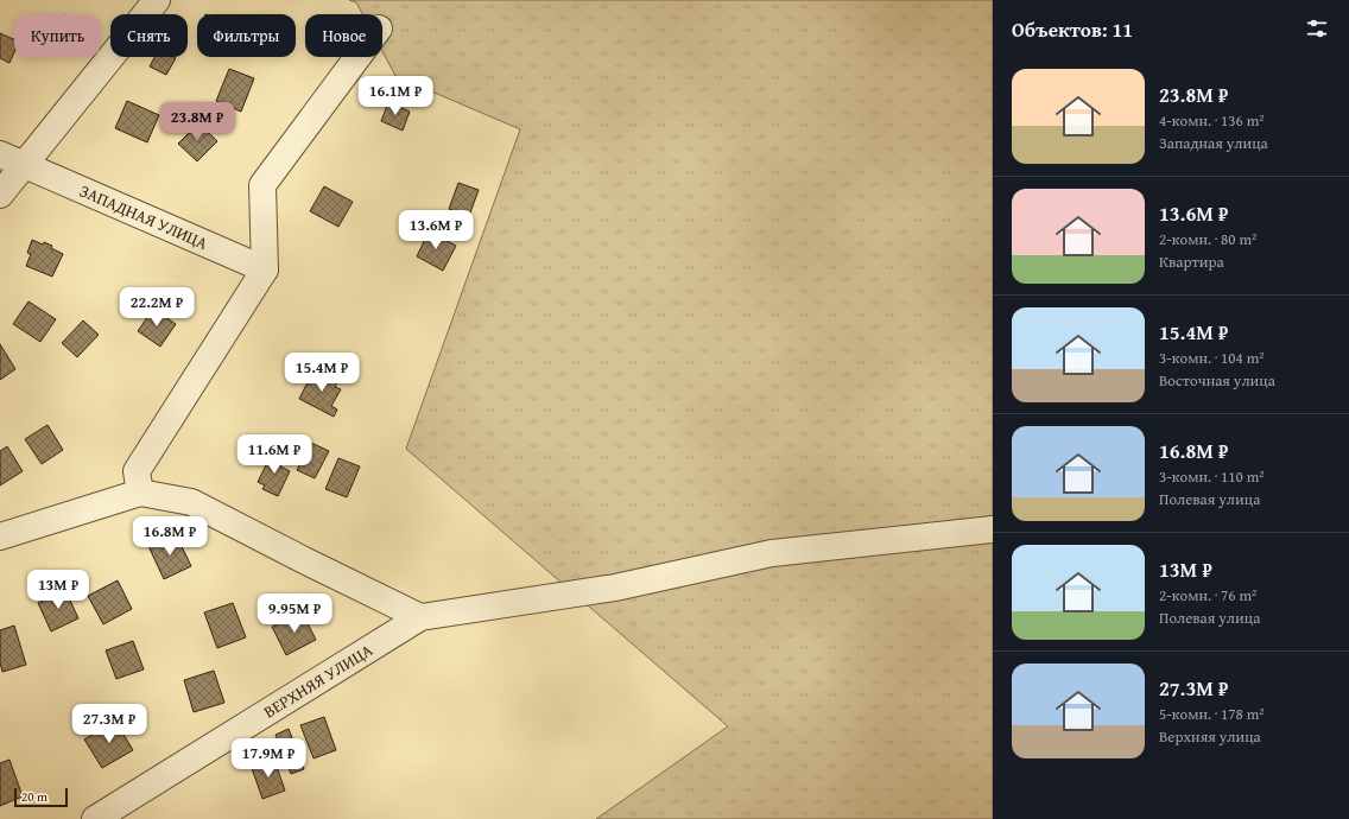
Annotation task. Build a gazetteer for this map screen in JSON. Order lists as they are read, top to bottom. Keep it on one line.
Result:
{"streets":{"street":["ЗАПАДНАЯ УЛИЦА","ВЕРХНЯЯ УЛИЦА"]},"scale_bar":"20 m","page":{"heading":"Объектов: 11","chip":["Купить","Снять","Фильтры","Новое"],"list":[{"name":"23.8M ₽","note":"4-комн. · 136 m² · Западная улица"},{"name":"13.6M ₽","note":"2-комн. · 80 m² · Квартира"},{"name":"15.4M ₽","note":"3-комн. · 104 m² · Восточная улица"},{"name":"16.8M ₽","note":"3-комн. · 110 m² · Полевая улица"},{"name":"13M ₽","note":"2-комн. · 76 m² · Полевая улица"},{"name":"27.3M ₽","note":"5-комн. · 178 m² · Верхняя улица"}],"price":["16.1M ₽","23.8M ₽","13.6M ₽","22.2M ₽","15.4M ₽","11.6M ₽","16.8M ₽","13M ₽","9.95M ₽","27.3M ₽","17.9M ₽"],"scale":"20 m"}}
